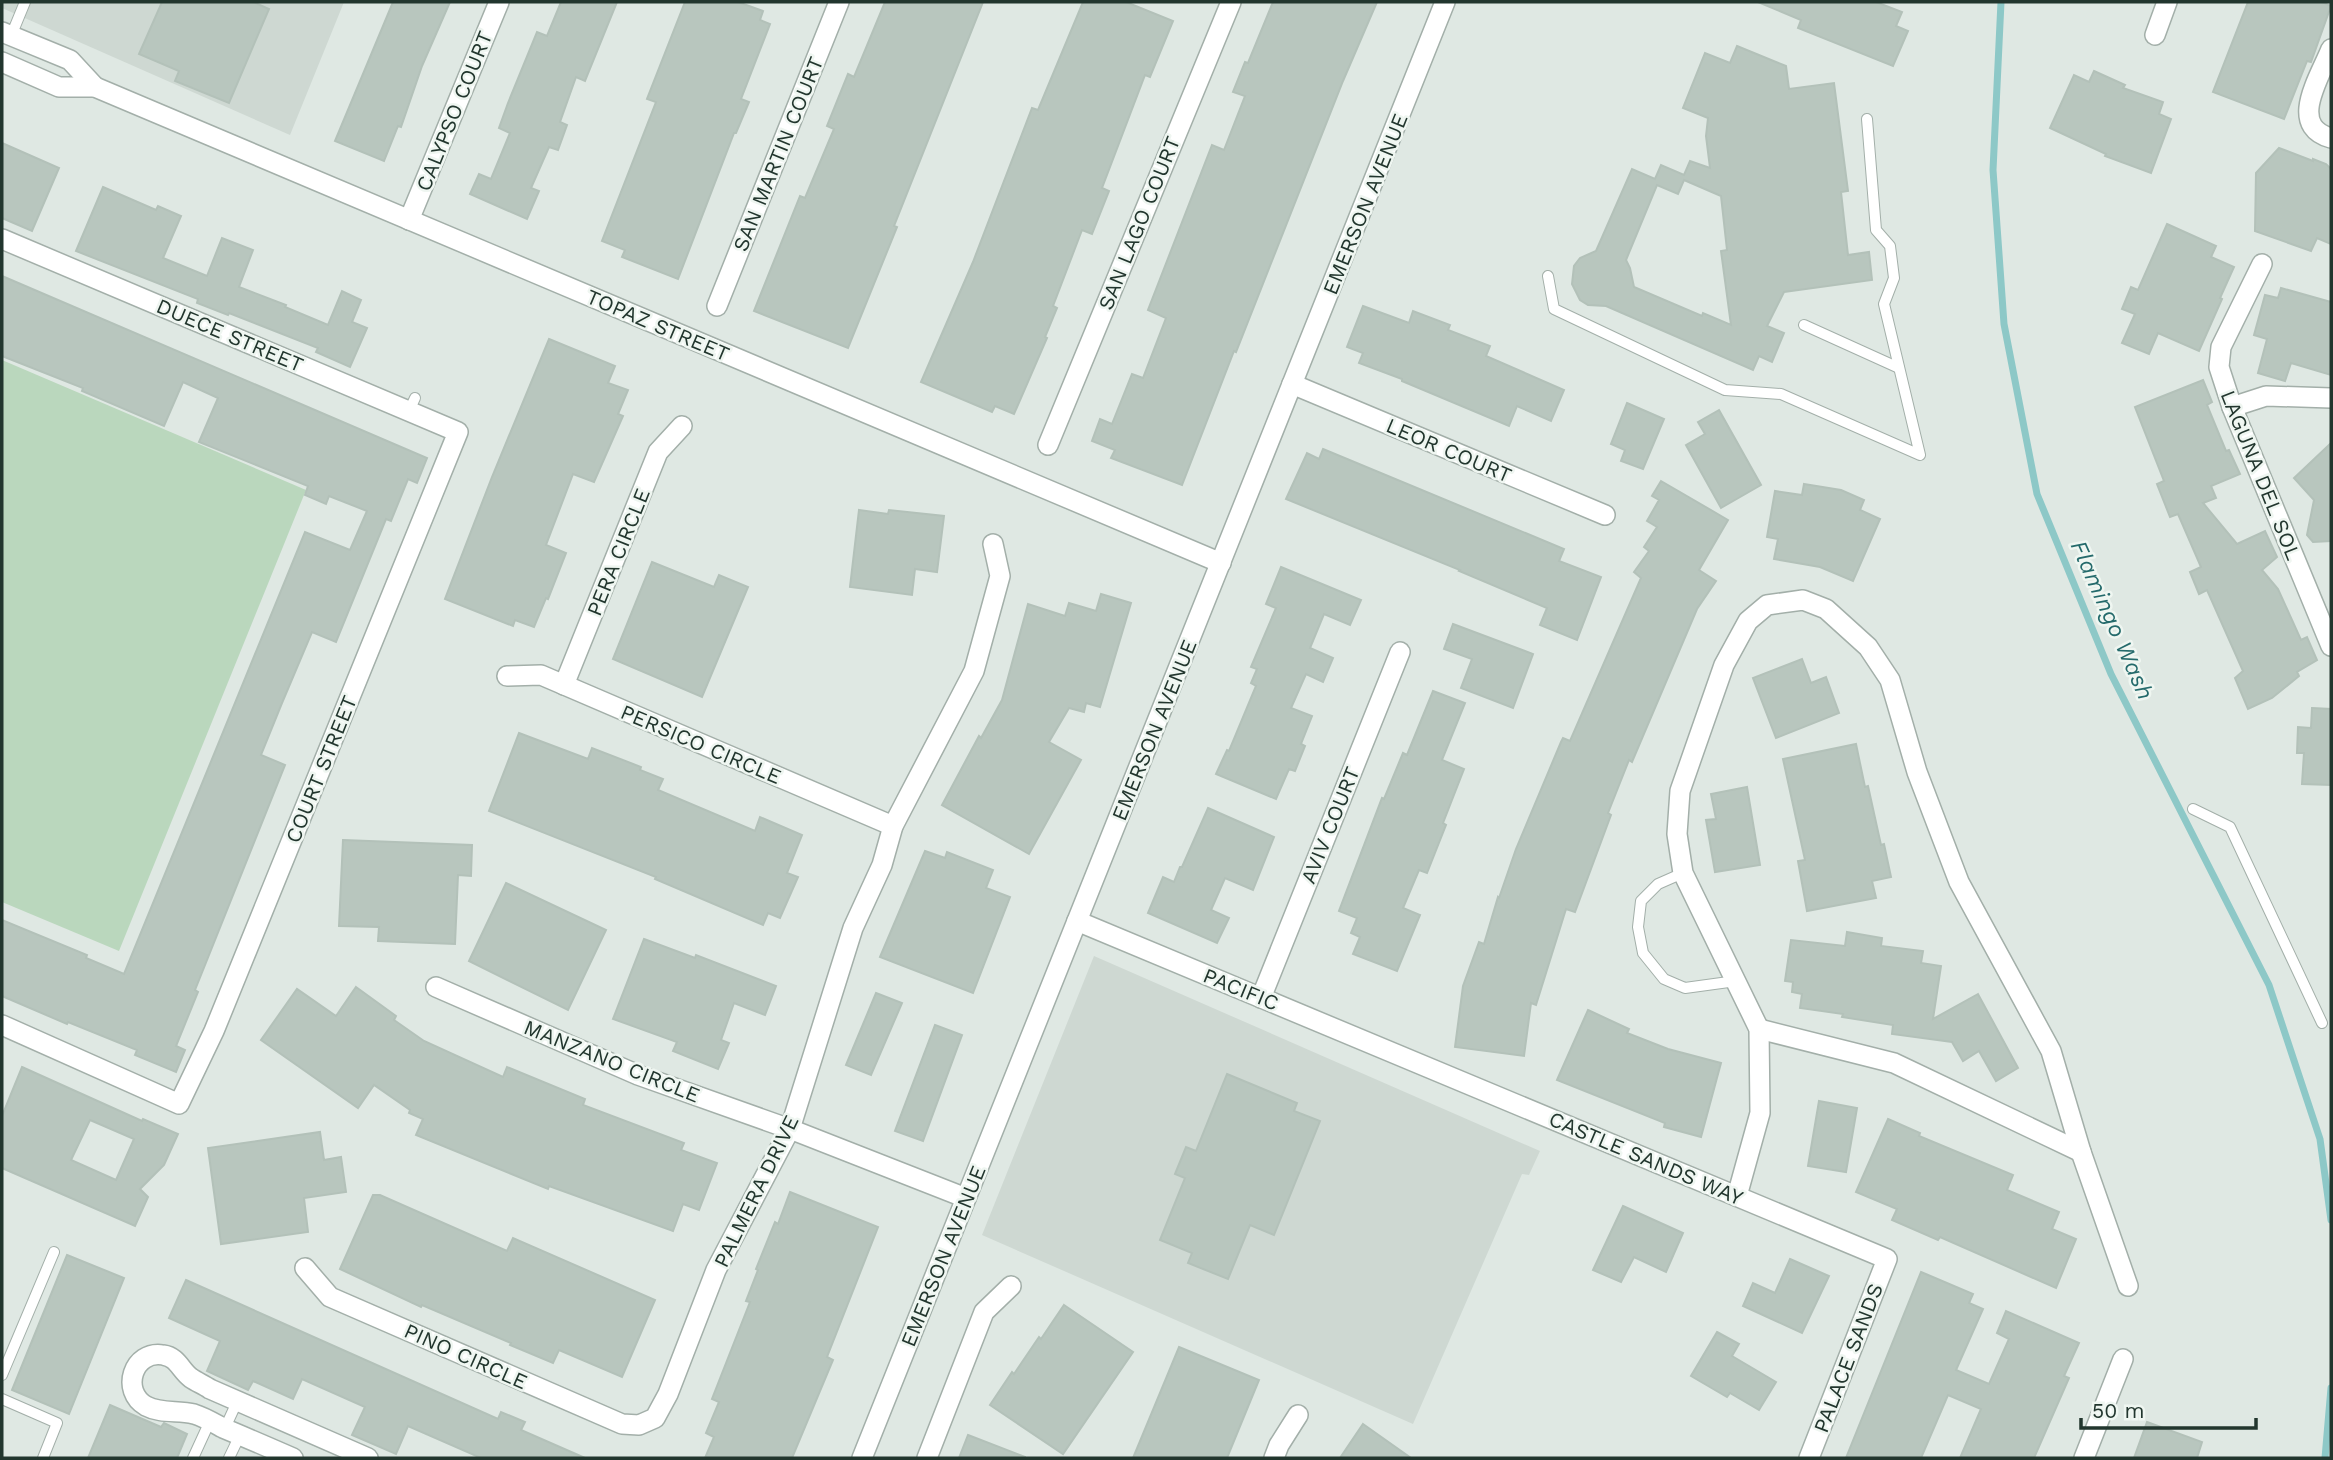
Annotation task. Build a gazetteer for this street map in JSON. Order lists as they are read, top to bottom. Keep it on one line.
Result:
{"streets":{"street":["CALYPSO COURT","SAN MARTIN COURT","EMERSON AVENUE","SAN LAGO COURT","TOPAZ STREET","DUECE STREET","LEOR COURT","LAGUNA DEL SOL","PERA CIRCLE","PERSICO CIRCLE","COURT STREET","AVIV COURT","PACIFIC","MANZANO CIRCLE","CASTLE SANDS WAY","PALMERA DRIVE","PINO CIRCLE","PALACE SANDS"]},"crossings":[["CALYPSO COURT","TOPAZ STREET"],["EMERSON AVENUE","TOPAZ STREET"],["EMERSON AVENUE","LEOR COURT"],["EMERSON AVENUE","PACIFIC"],["EMERSON AVENUE","MANZANO CIRCLE"],["DUECE STREET","COURT STREET"],["PERA CIRCLE","PERSICO CIRCLE"],["PERSICO CIRCLE","PALMERA DRIVE"],["AVIV COURT","PACIFIC"],["PACIFIC","CASTLE SANDS WAY"],["MANZANO CIRCLE","PALMERA DRIVE"],["CASTLE SANDS WAY","PALACE SANDS"],["PALMERA DRIVE","PINO CIRCLE"]],"water":["Flamingo Wash"],"scale_bar":"50 m"}
